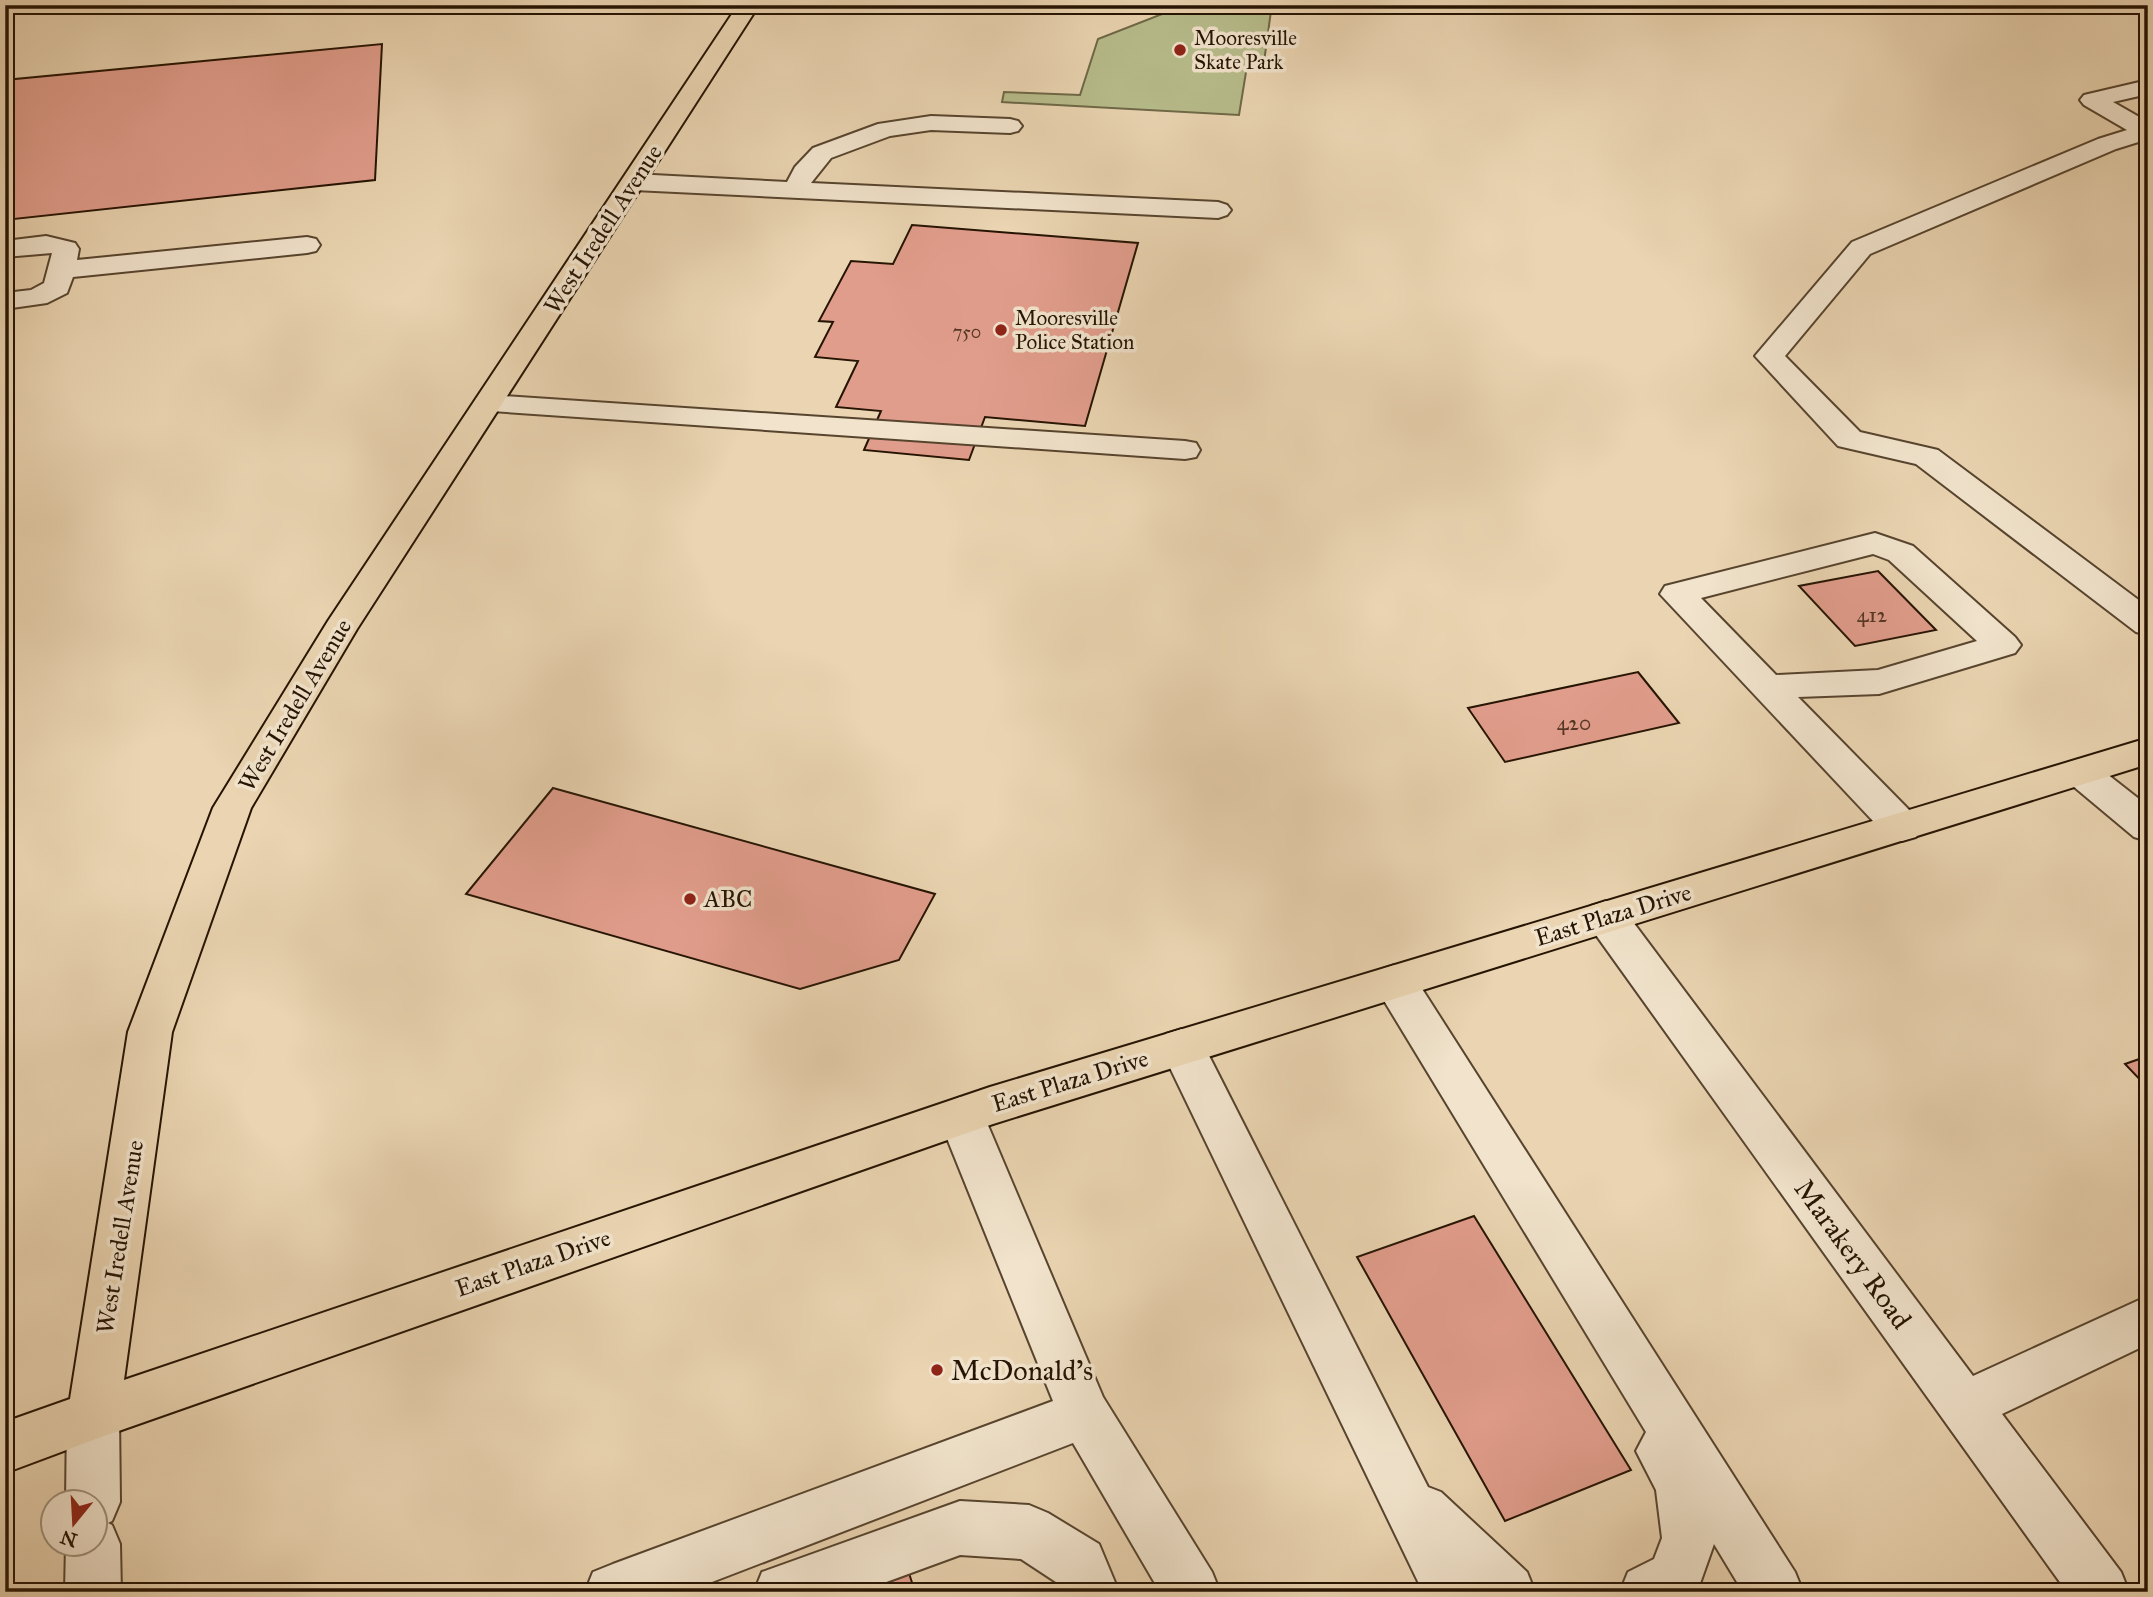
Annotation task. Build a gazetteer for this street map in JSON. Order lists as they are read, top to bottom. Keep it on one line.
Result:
{"streets":{"main road":["West Iredell Avenue","East Plaza Drive"],"street":["Marakery Road"]},"crossings":[["West Iredell Avenue","East Plaza Drive"],["East Plaza Drive","Marakery Road"]],"places":["Mooresville Skate Park","Mooresville Police Station","ABC","McDonald's"],"house_numbers":["750","412","420"],"north":"bottom"}
